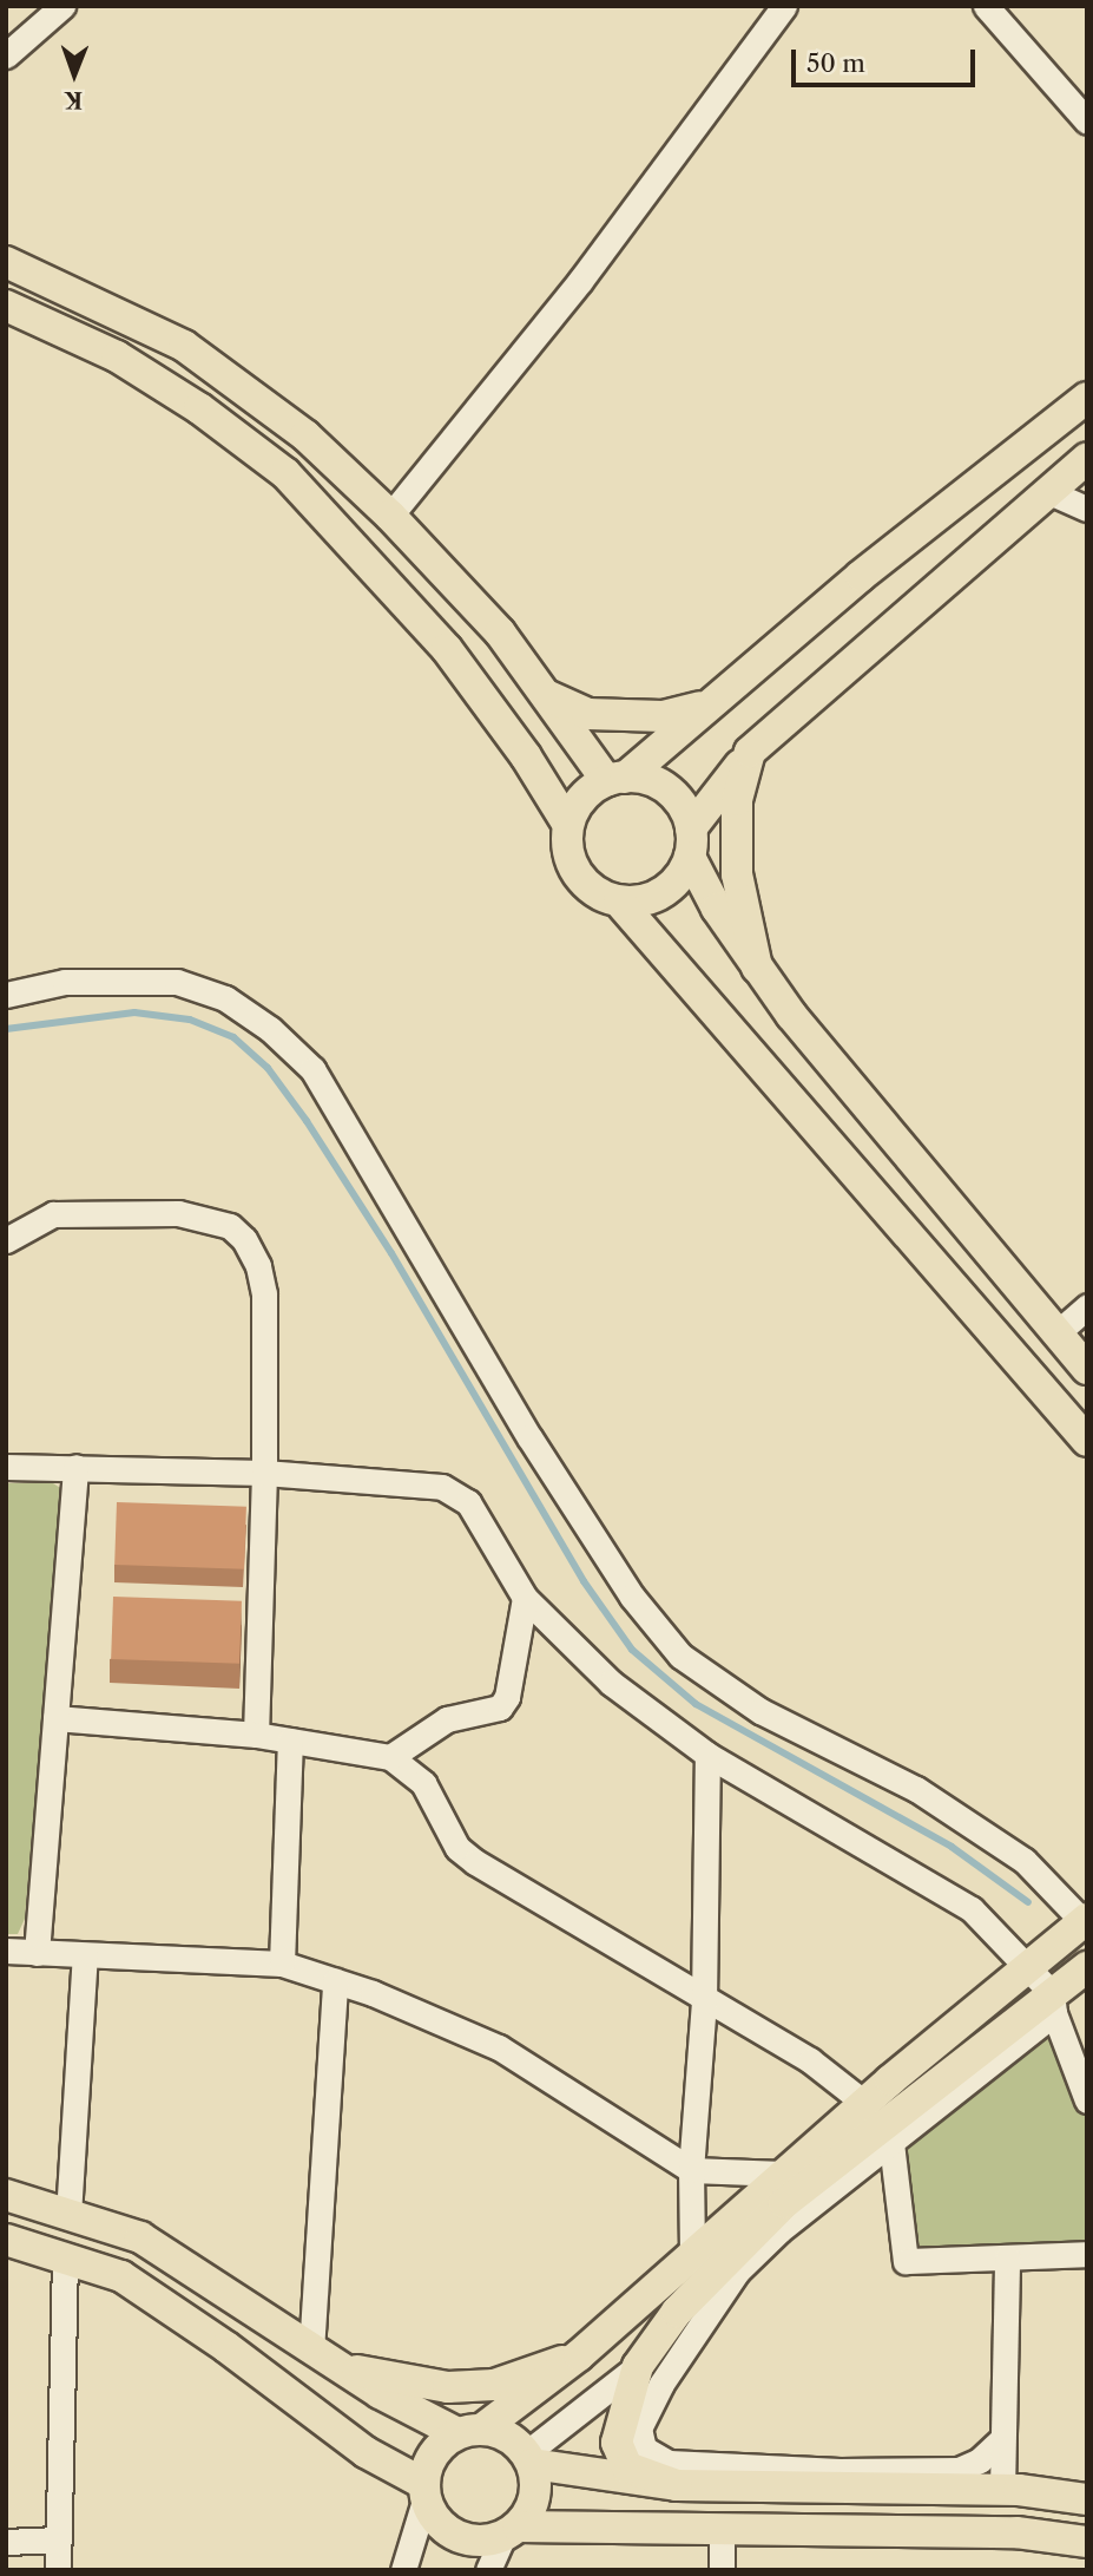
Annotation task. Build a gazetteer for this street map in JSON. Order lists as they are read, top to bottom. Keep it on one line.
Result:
{"scale_bar":"50 m","north":"bottom"}
